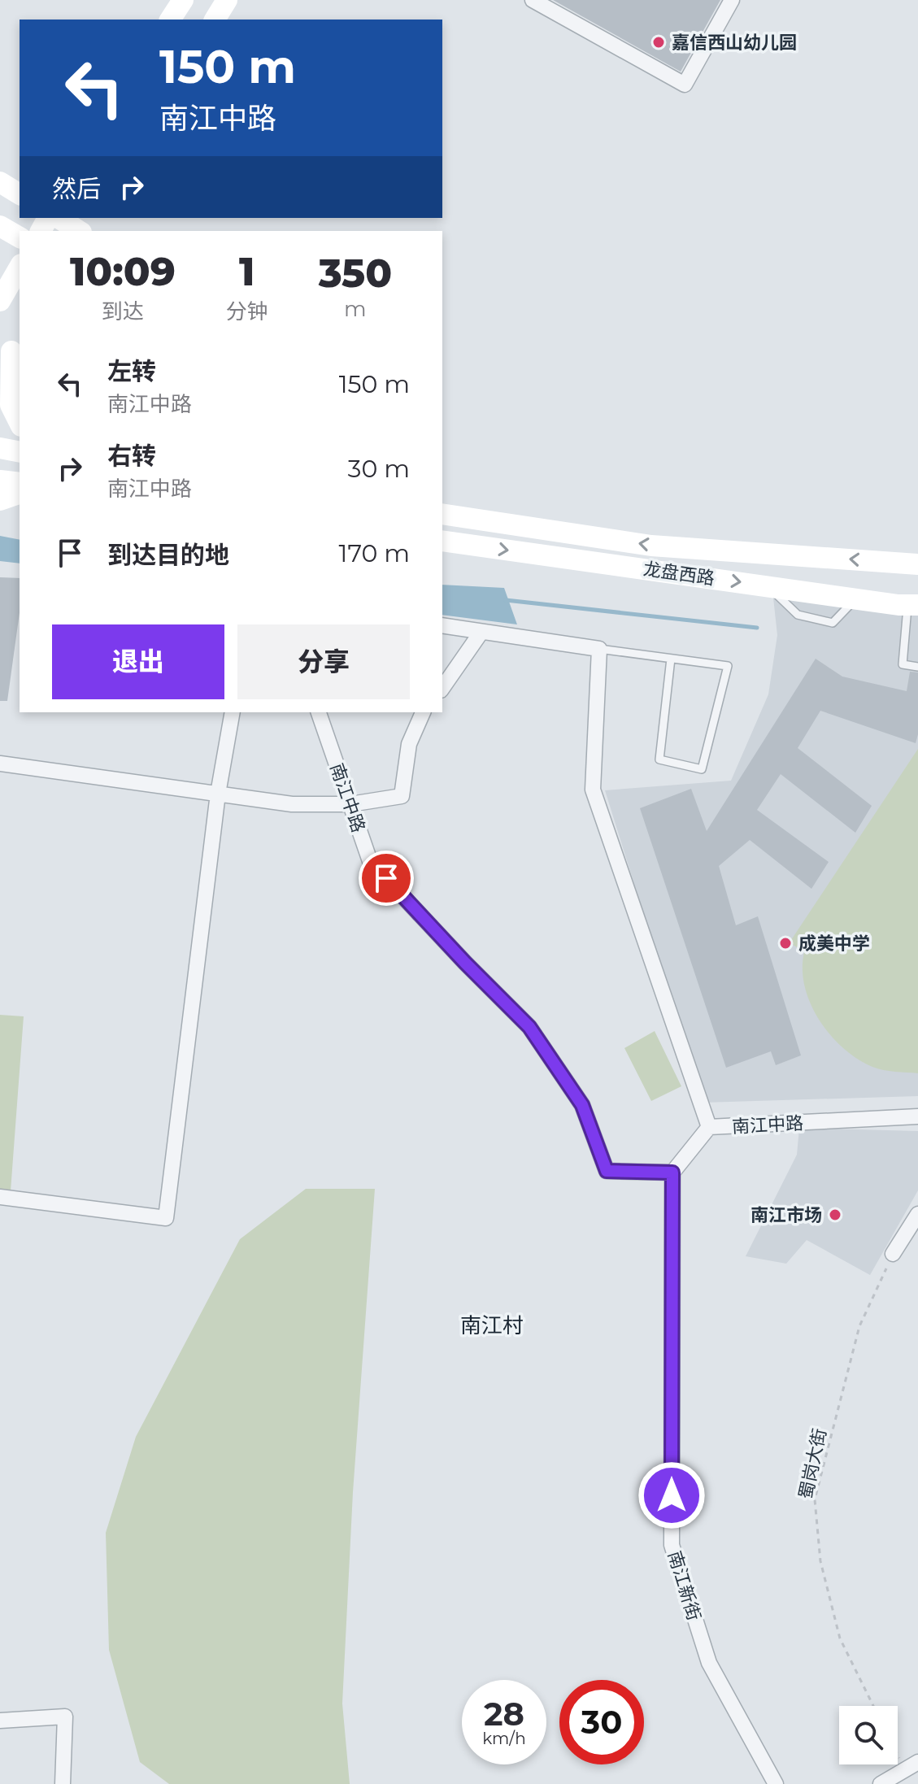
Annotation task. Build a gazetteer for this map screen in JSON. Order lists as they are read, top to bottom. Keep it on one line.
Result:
{"streets":{"street":["龙盘西路","南江中路","南江新街"],"path":["蜀岗大街"]},"crossings":[["南江中路","南江新街"]],"districts":["南江村"],"places":["嘉信西山幼儿园","成美中学","南江市场"],"page":{"turn":["150 m","南江中路"],"then":"然后","eta":["10:09","到达","1","分钟","350","m"],"list":[{"name":"左转","note":"南江中路","value":"150 m"},{"name":"右转","note":"南江中路","value":"30 m"},{"name":"到达目的地","value":"170 m"}],"buttons":["退出","分享"],"speed":"28 km/h","limit":"30"}}
